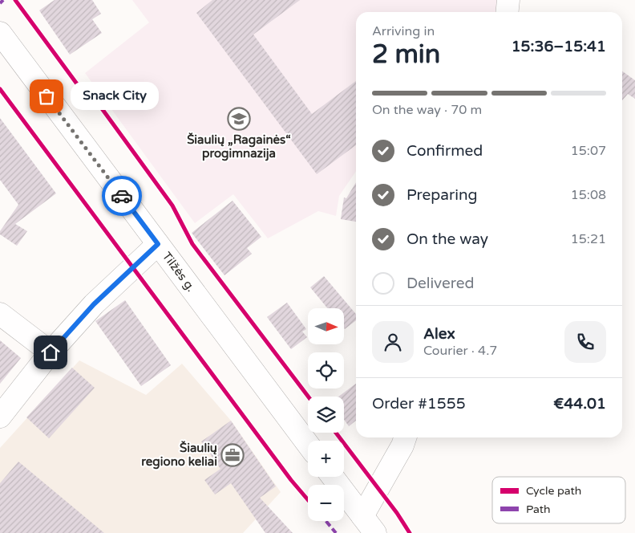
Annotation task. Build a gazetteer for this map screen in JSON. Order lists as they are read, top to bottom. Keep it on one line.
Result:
{"streets":{"main road":["Tilžės g."]},"places":{"other":["Snack City"],"school or university":["Šiaulių „Ragainės“ progimnazija"],"office":["Šiaulių regiono keliai"]},"legend":["Cycle path","Path"],"north":"right","page":{"heading":["2 min","Arriving in","15:36–15:41"],"panel":["Alex","Courier · 4.7","Order #1555","€44.01"],"bar":"On the way · 70 m","bubble":"Snack City","list":[["Confirmed","15:07"],["Preparing","15:08"],["On the way","15:21"],"Delivered"],"map_buttons":["+","−"]}}
